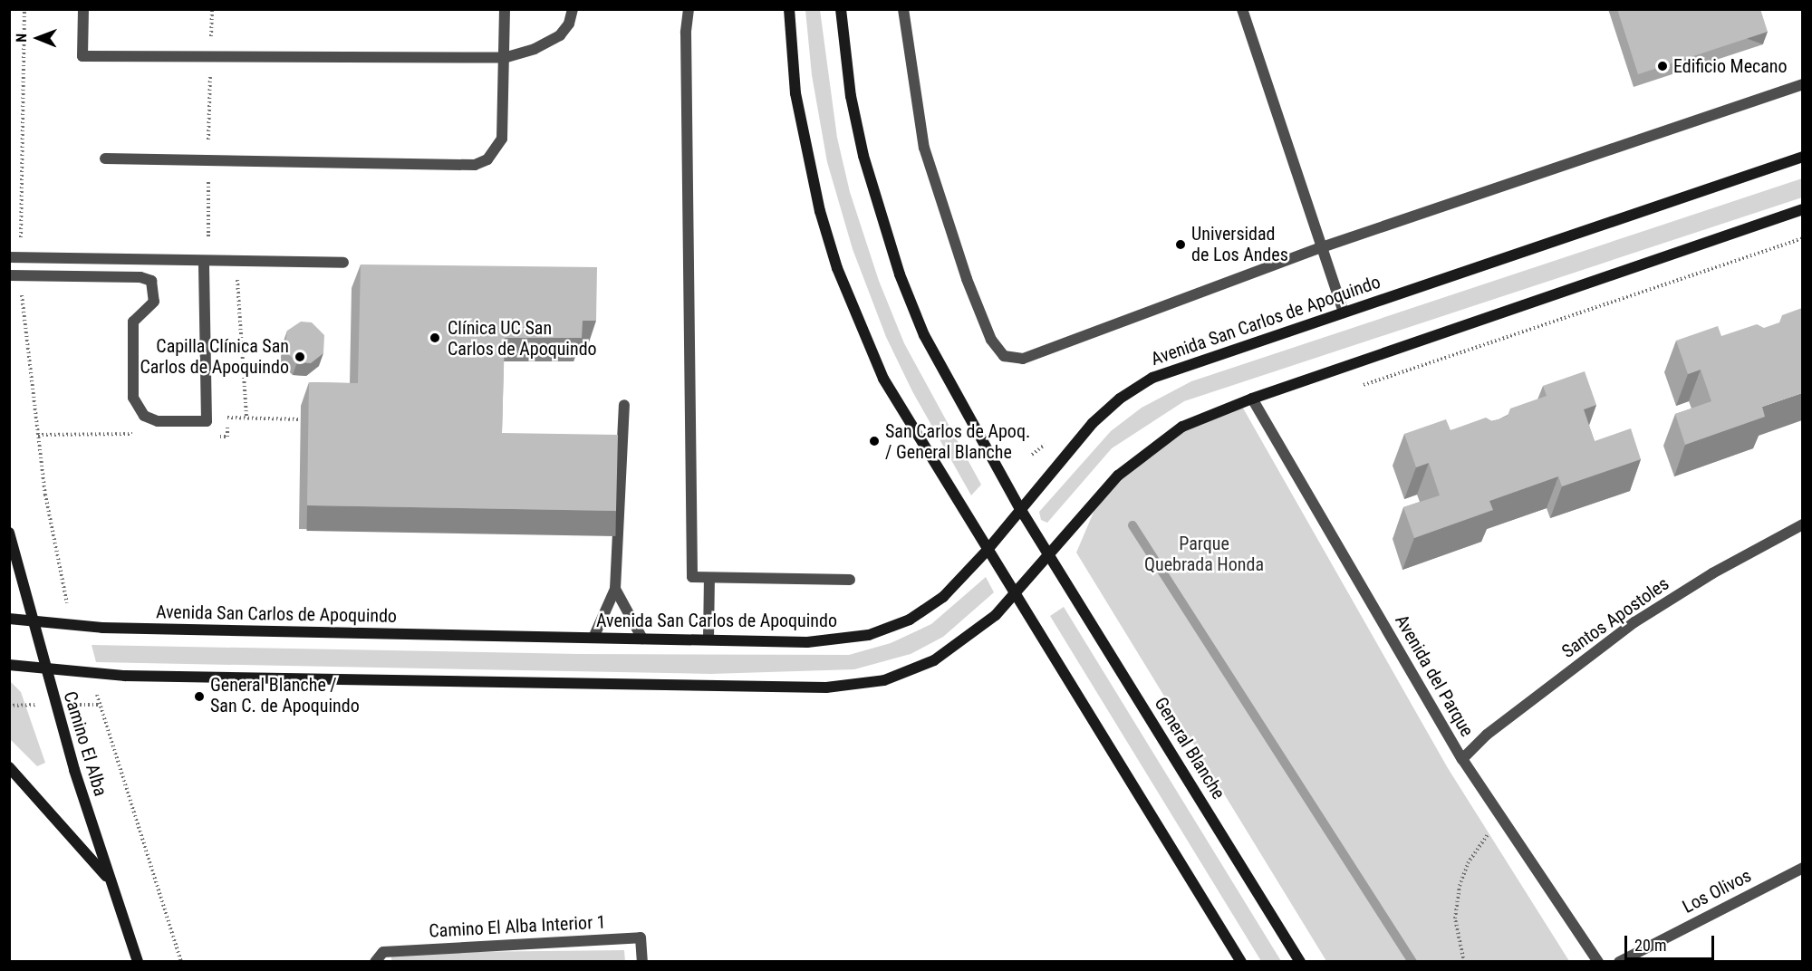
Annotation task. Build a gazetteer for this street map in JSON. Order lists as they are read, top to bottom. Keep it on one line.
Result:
{"streets":{"street":["Avenida San Carlos de Apoquindo","Santos Apostoles","Avenida del Parque","Camino El Alba","General Blanche","Los Olivos","Camino El Alba Interior 1"]},"crossings":[["Avenida San Carlos de Apoquindo","Camino El Alba"],["Avenida San Carlos de Apoquindo","General Blanche"],["Santos Apostoles","Avenida del Parque"]],"parks":["Parque Quebrada Honda"],"places":["Edificio Mecano","Universidad de Los Andes","Clínica UC San Carlos de Apoquindo","Capilla Clínica San Carlos de Apoquindo","San Carlos de Apoq. / General Blanche","General Blanche / San C. de Apoquindo"],"scale_bar":"20 m","north":"left"}
